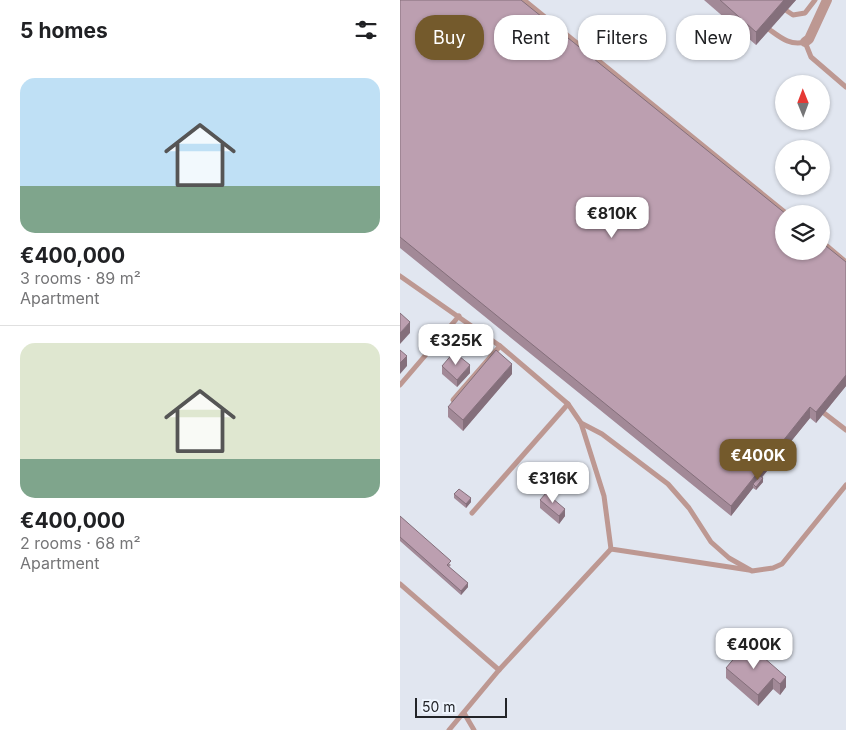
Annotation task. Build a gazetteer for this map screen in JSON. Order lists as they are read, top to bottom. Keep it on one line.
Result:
{"scale_bar":"50 m","north":"top","page":{"heading":"5 homes","chip":["Buy","Rent","Filters","New"],"list":[{"name":"€400,000","note":"3 rooms · 89 m² · Apartment"},{"name":"€400,000","note":"2 rooms · 68 m² · Apartment"}],"price":["€810K","€325K","€400K","€316K","€400K"],"scale":"50 m"}}
